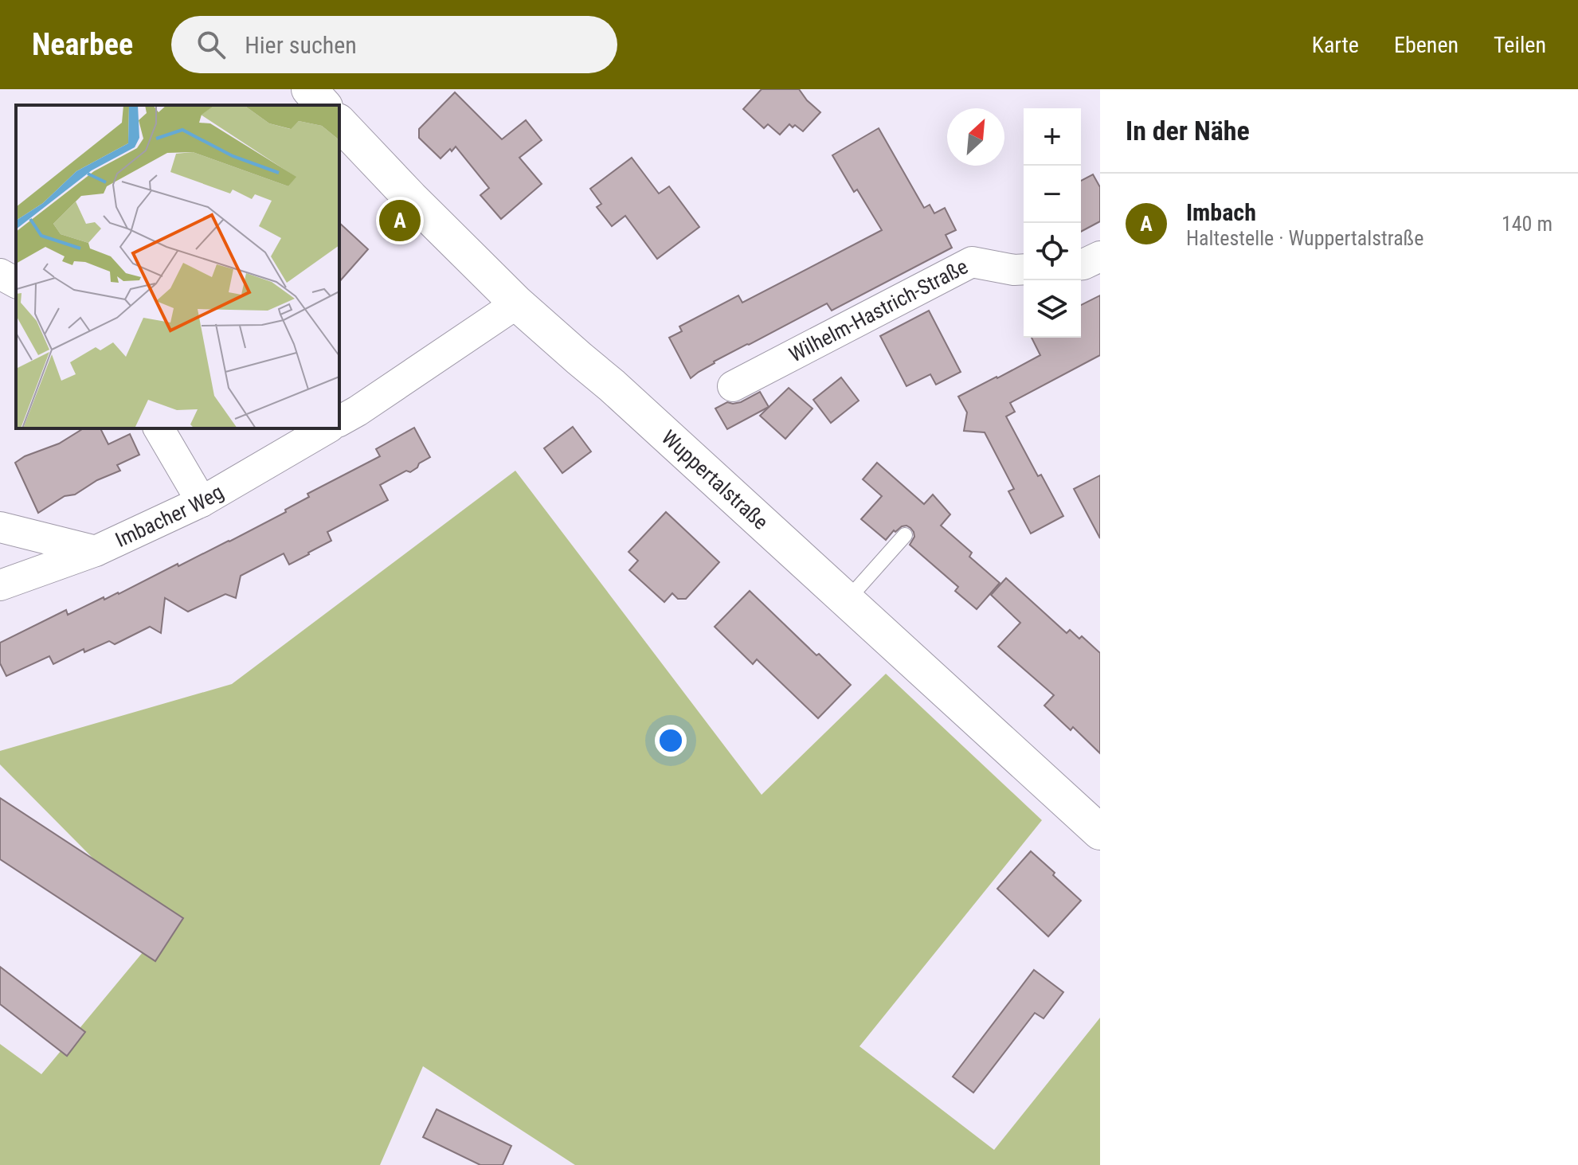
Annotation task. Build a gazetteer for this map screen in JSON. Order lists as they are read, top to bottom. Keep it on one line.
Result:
{"streets":{"main road":["Wuppertalstraße"],"street":["Wilhelm-Hastrich-Straße","Imbacher Weg"]},"north":"top right","page":{"header":"Nearbee","search":"Hier suchen","nav":["Karte","Ebenen","Teilen"],"heading":"In der Nähe","map_buttons":["+","−"],"list":[{"mark":"A","name":"Imbach","note":"Haltestelle · Wuppertalstraße","value":"140 m"}],"pins":"A"}}
